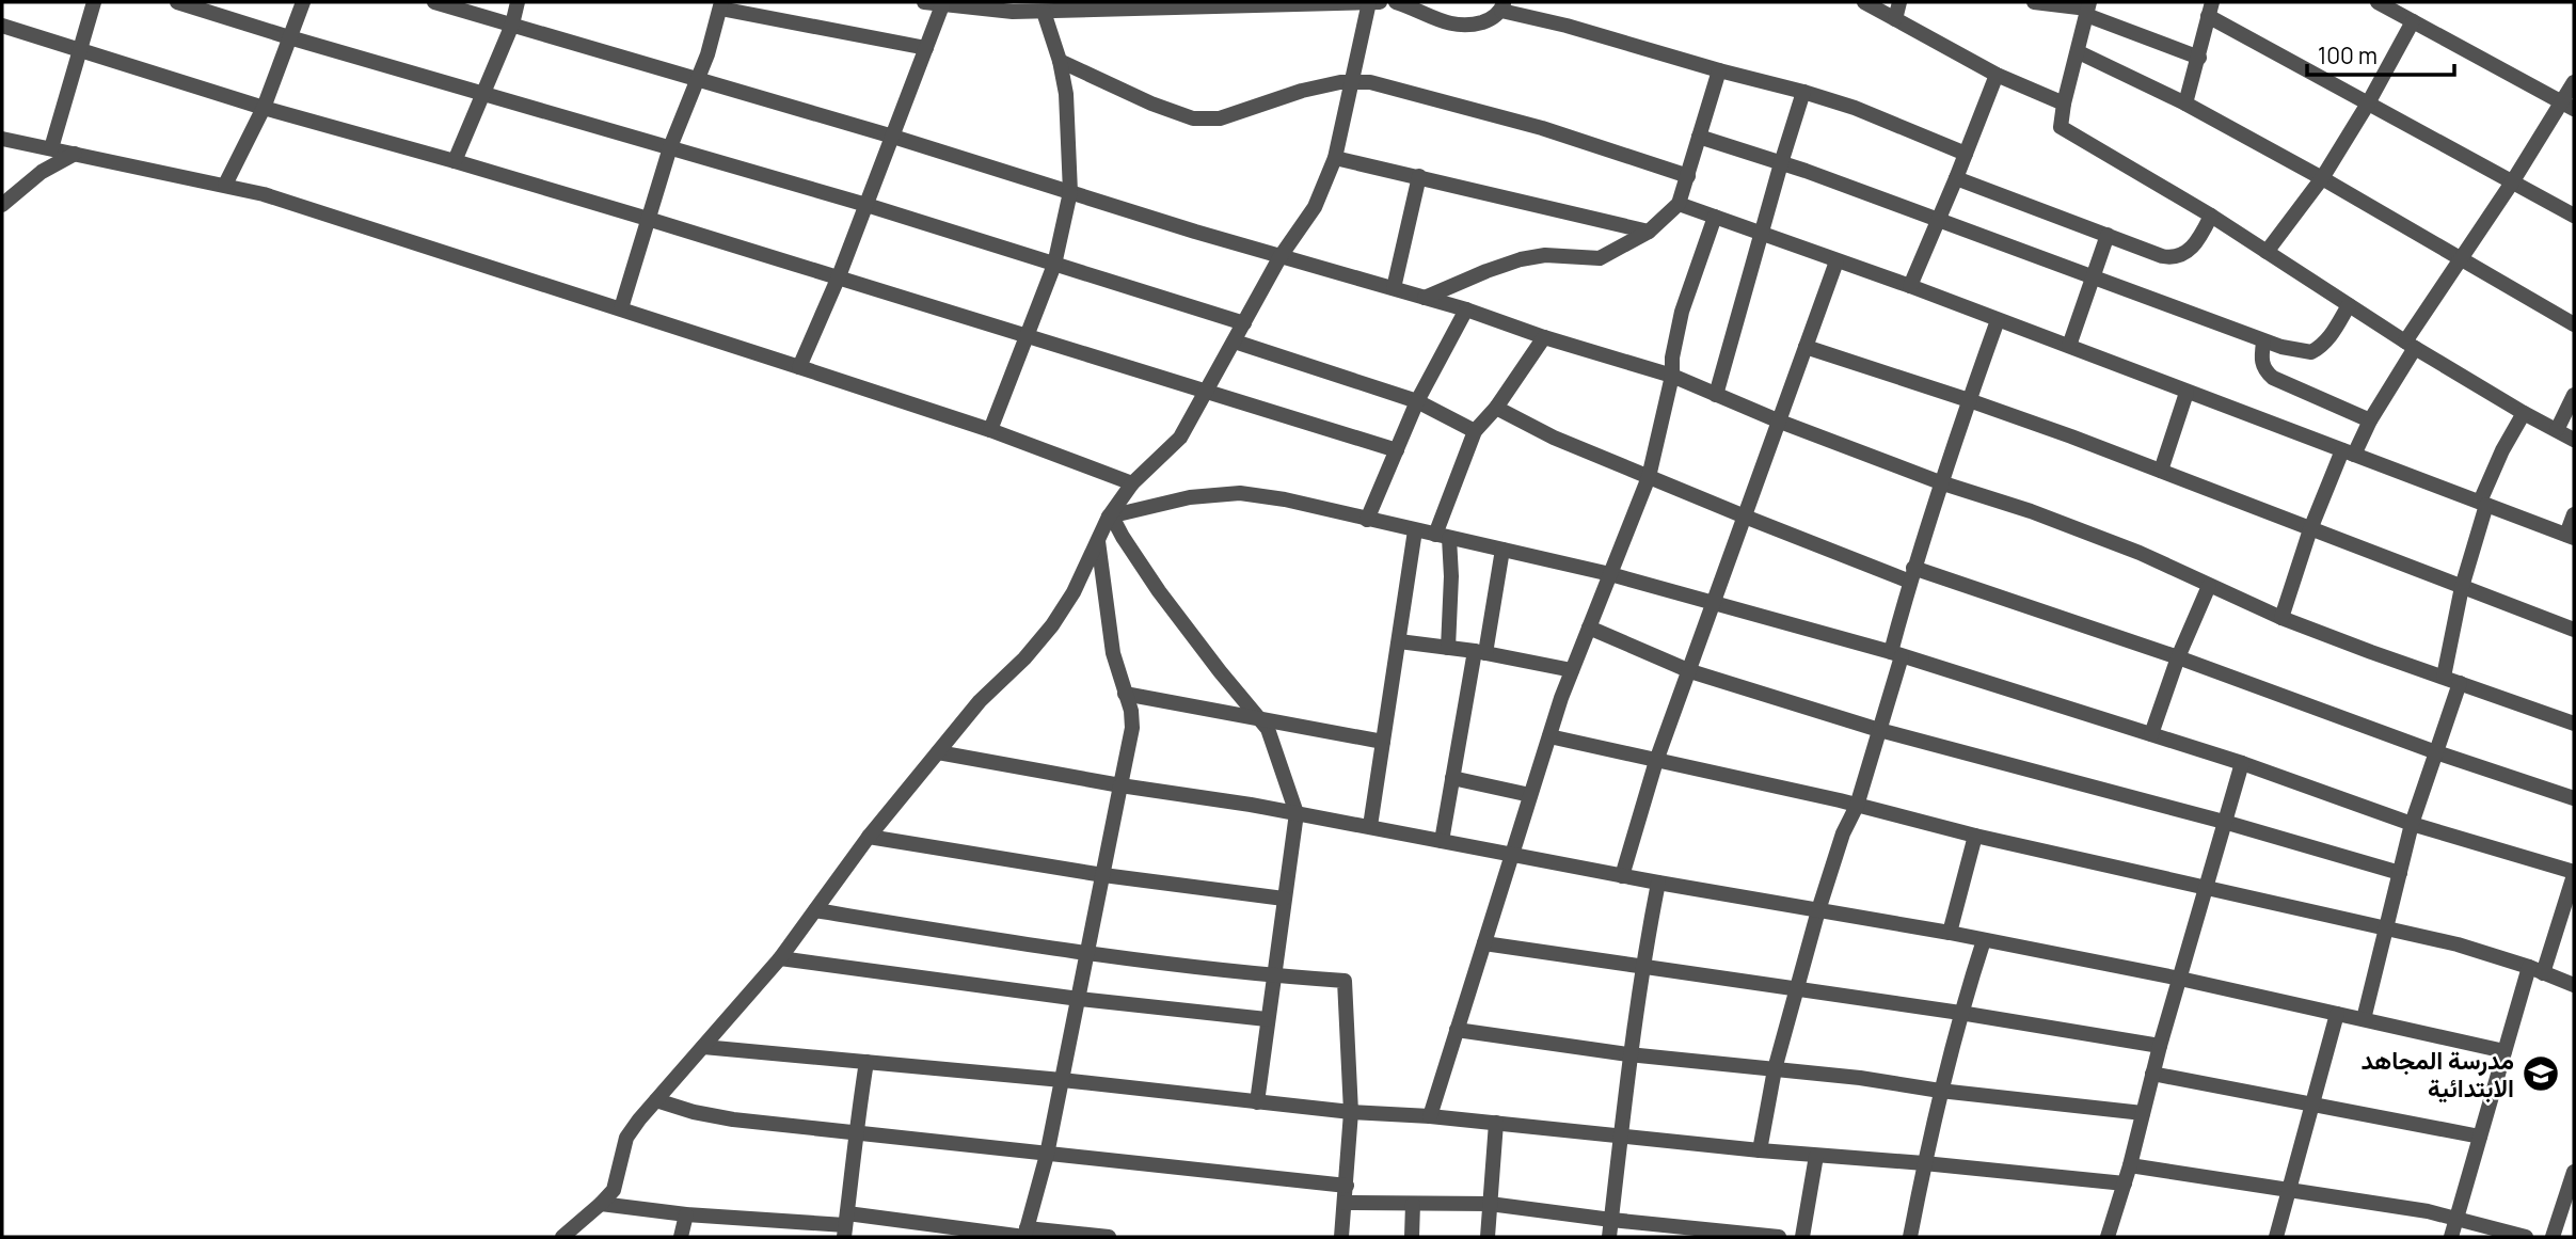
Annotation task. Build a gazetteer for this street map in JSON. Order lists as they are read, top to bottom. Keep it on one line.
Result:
{"places":{"school or university":["مدرسة المجاهد الابتدائية"]},"scale_bar":"100 m"}
